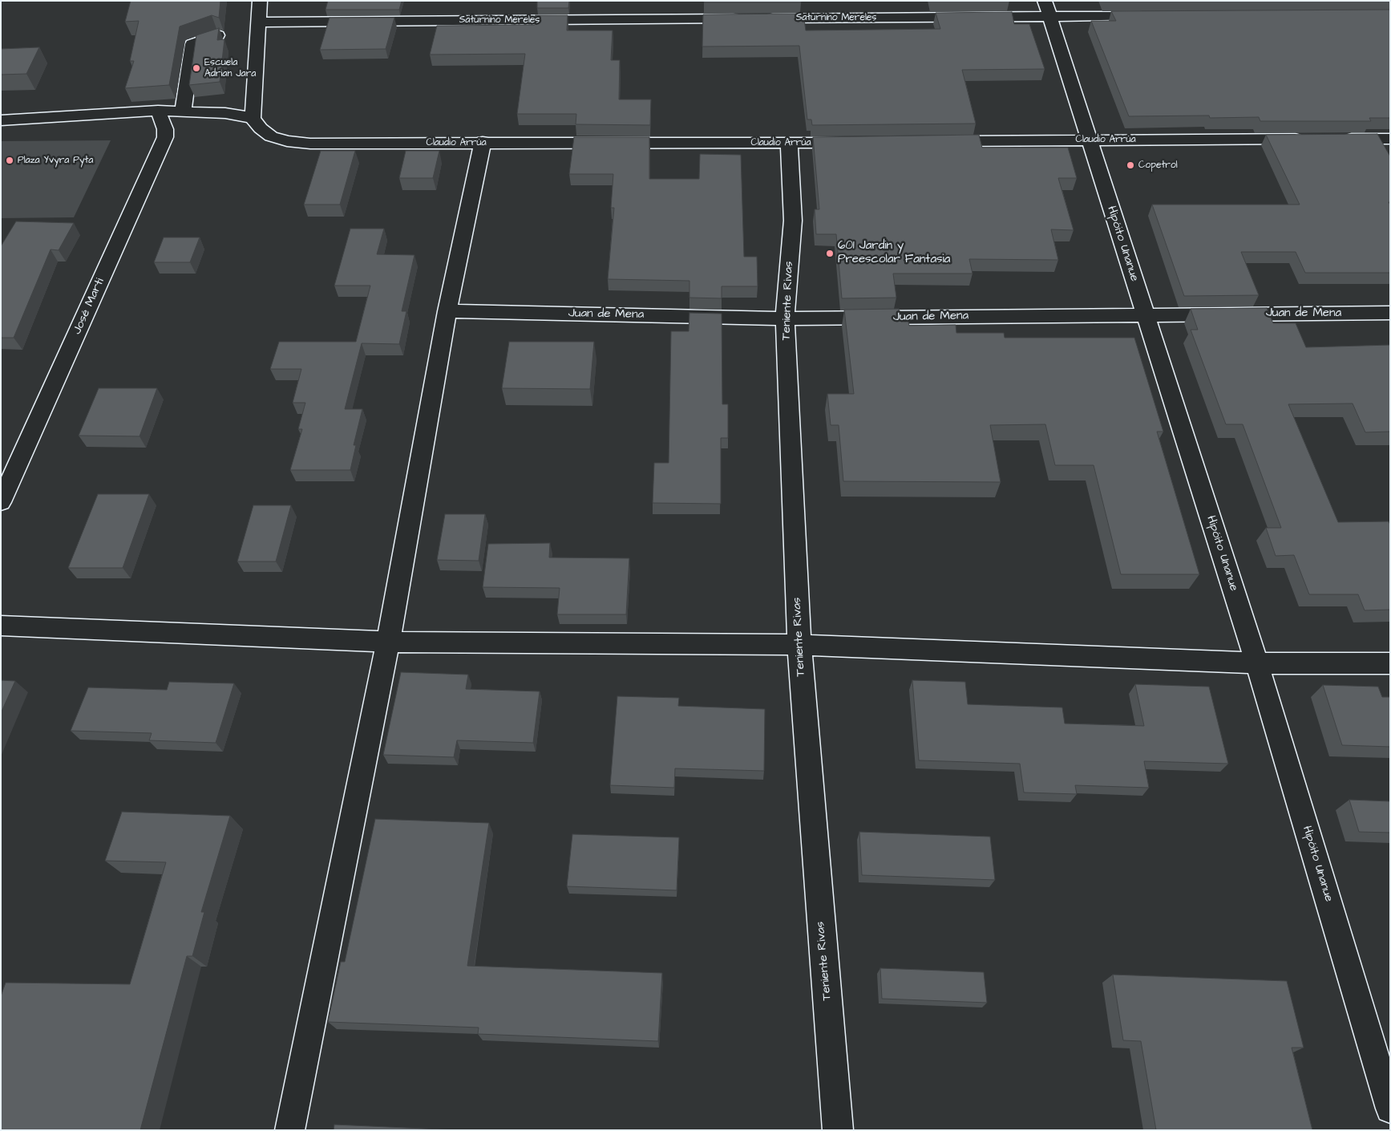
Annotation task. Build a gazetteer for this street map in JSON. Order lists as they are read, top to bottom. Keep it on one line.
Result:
{"streets":{"street":["Saturnino Mereles","Claudio Arrúa","Hipóito Unanue","Teniente Rivas","José Marti","Juan de Mena"]},"crossings":[["Saturnino Mereles","Hipóito Unanue"],["Claudio Arrúa","Hipóito Unanue"],["Claudio Arrúa","Teniente Rivas"],["Hipóito Unanue","Juan de Mena"],["Teniente Rivas","Juan de Mena"]],"places":["Escuela Adrian Jara","Plaza Yvyra Pyta","Copetrol","601 Jardin y Preescolar Fantasia"]}
